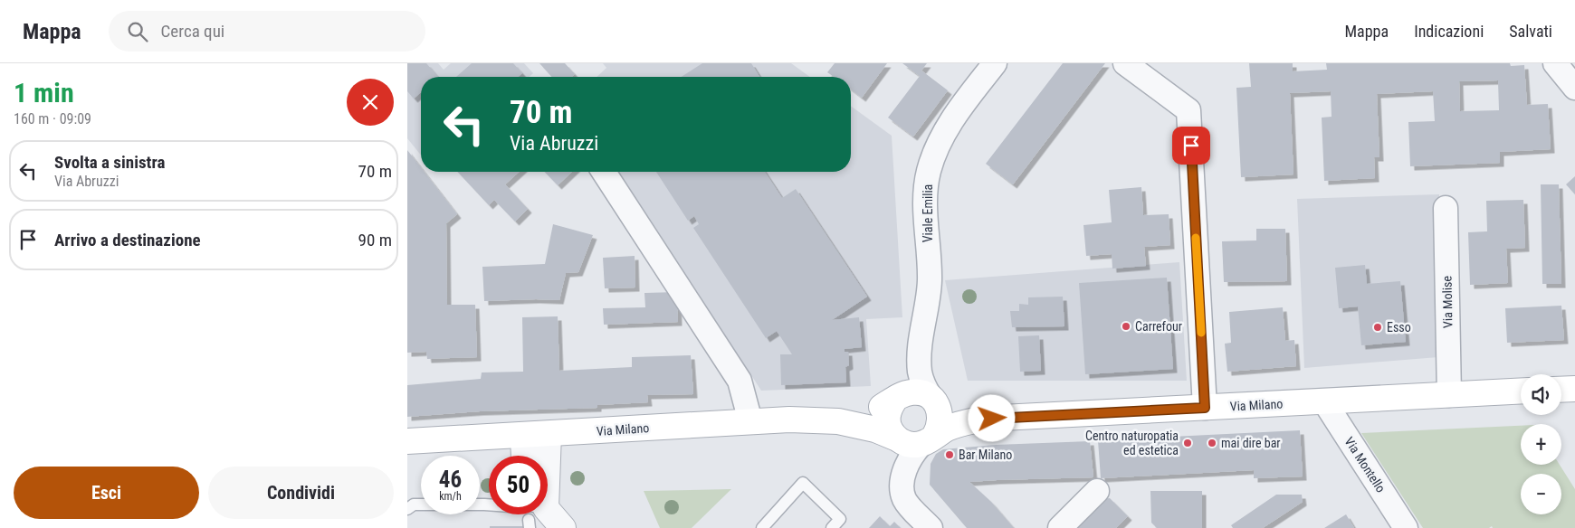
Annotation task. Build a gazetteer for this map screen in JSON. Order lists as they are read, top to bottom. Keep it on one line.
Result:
{"streets":{"main road":["Via Milano"],"street":["Viale Emilia","Via Molise","Via Montello"]},"crossings":[["Viale Emilia","Via Milano"],["Via Molise","Via Milano"],["Via Milano","Via Montello"]],"places":["Carrefour","Esso","Centro naturopatia ed estetica","mai dire bar","Bar Milano"],"page":{"header":"Mappa","search":"Cerca qui","nav":["Mappa","Indicazioni","Salvati"],"heading":["1 min","160 m · 09:09"],"turn":["70 m","Via Abruzzi"],"list":[{"name":"Svolta a sinistra","note":"Via Abruzzi","value":"70 m"},{"name":"Arrivo a destinazione","value":"90 m"}],"map_buttons":["+","−"],"speed":"46 km/h","limit":"50","buttons":["Esci","Condividi"]}}
